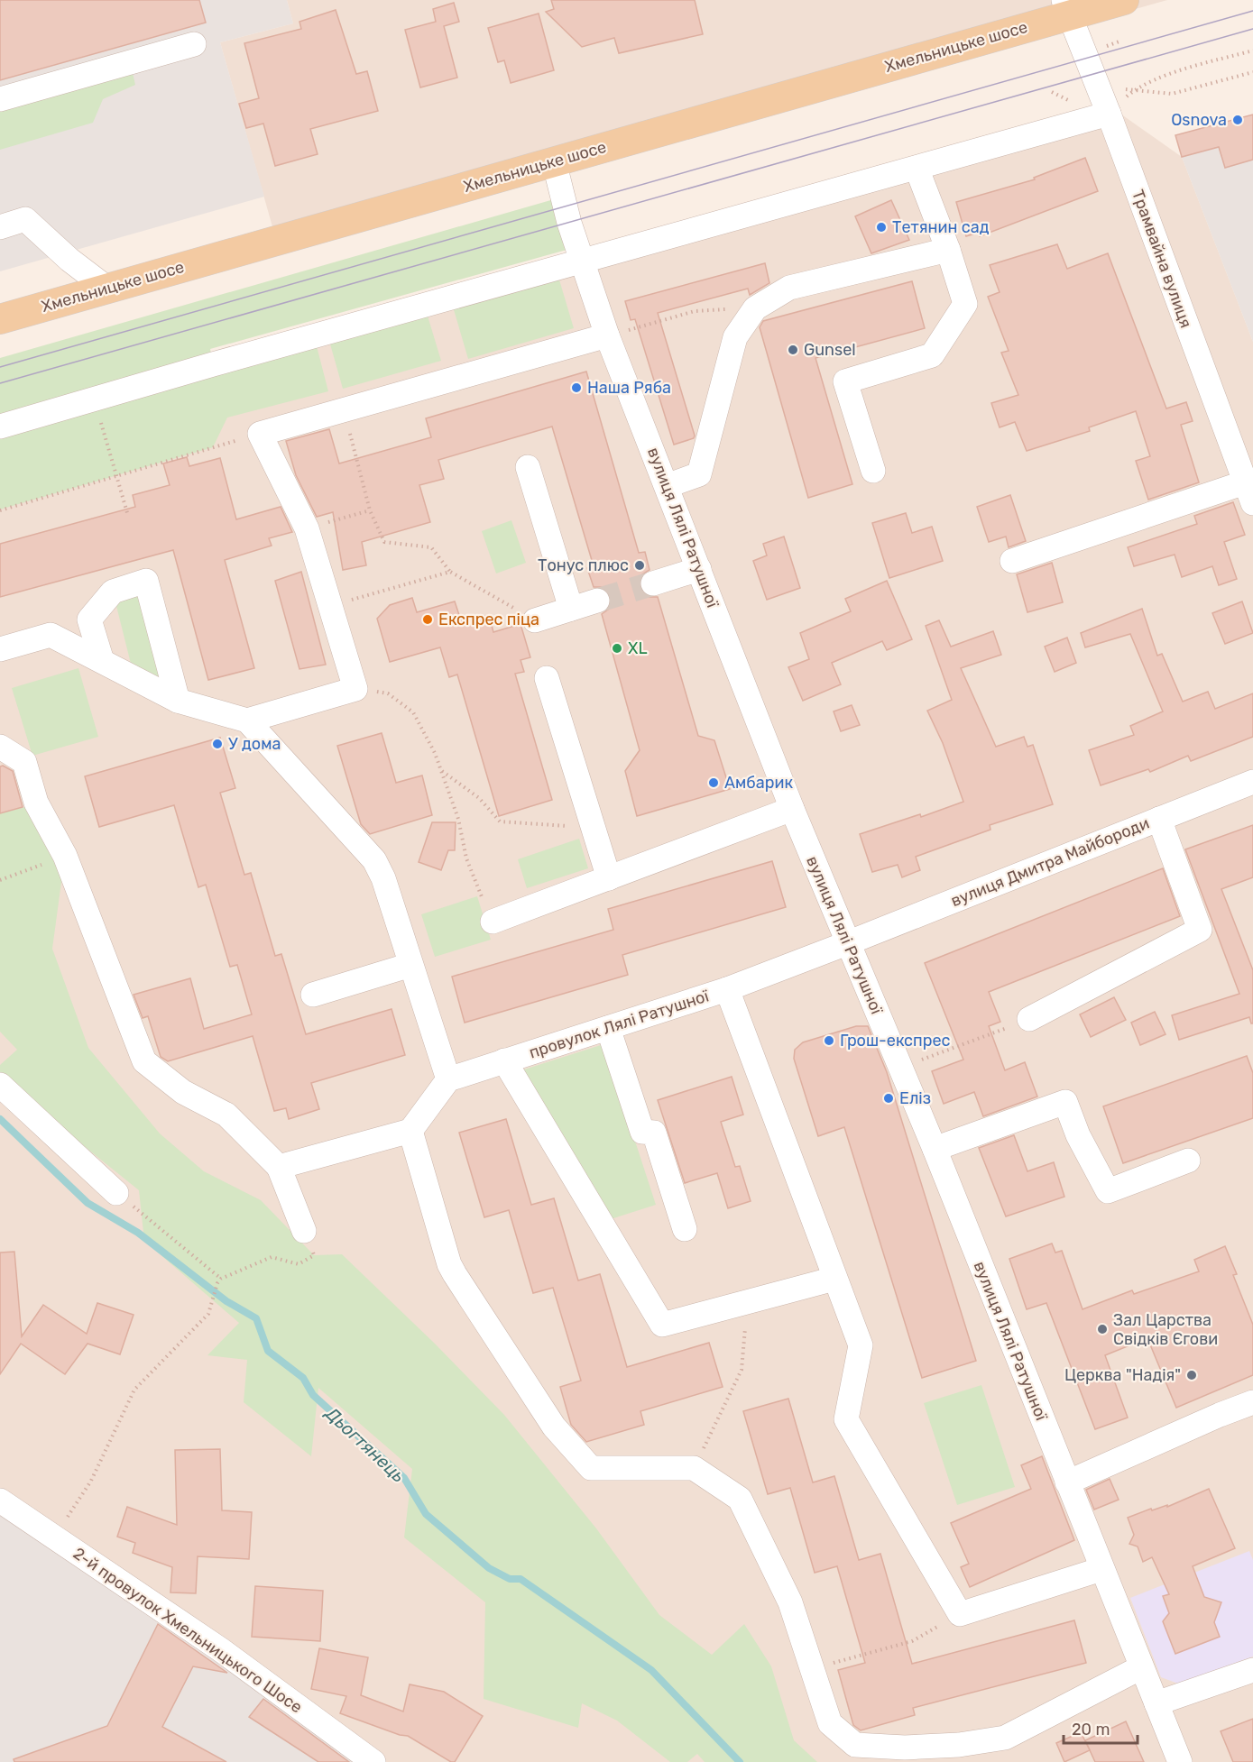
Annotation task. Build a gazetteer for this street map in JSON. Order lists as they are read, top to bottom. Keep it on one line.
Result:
{"streets":{"main road":["Хмельницьке шосе"],"street":["Трамвайна вулиця","вулиця Лялі Ратушної","вулиця Дмитра Майбороди","провулок Лялі Ратушної","2-й провулок Хмельницького Шосе"]},"crossings":[["Хмельницьке шосе","Трамвайна вулиця"],["Хмельницьке шосе","вулиця Лялі Ратушної"],["вулиця Лялі Ратушної","вулиця Дмитра Майбороди"],["вулиця Лялі Ратушної","провулок Лялі Ратушної"],["вулиця Дмитра Майбороди","провулок Лялі Ратушної"]],"water":["Дьогтянець"],"places":["Osnova","Тетянин сад","Gunsel","Наша Ряба","Тонус плюс","Експрес піца","XL","У дома","Амбарик","Грош-експрес","Еліз","Зал Царства Свідків Єгови","Церква \"Надія\""],"scale_bar":"20 m"}
